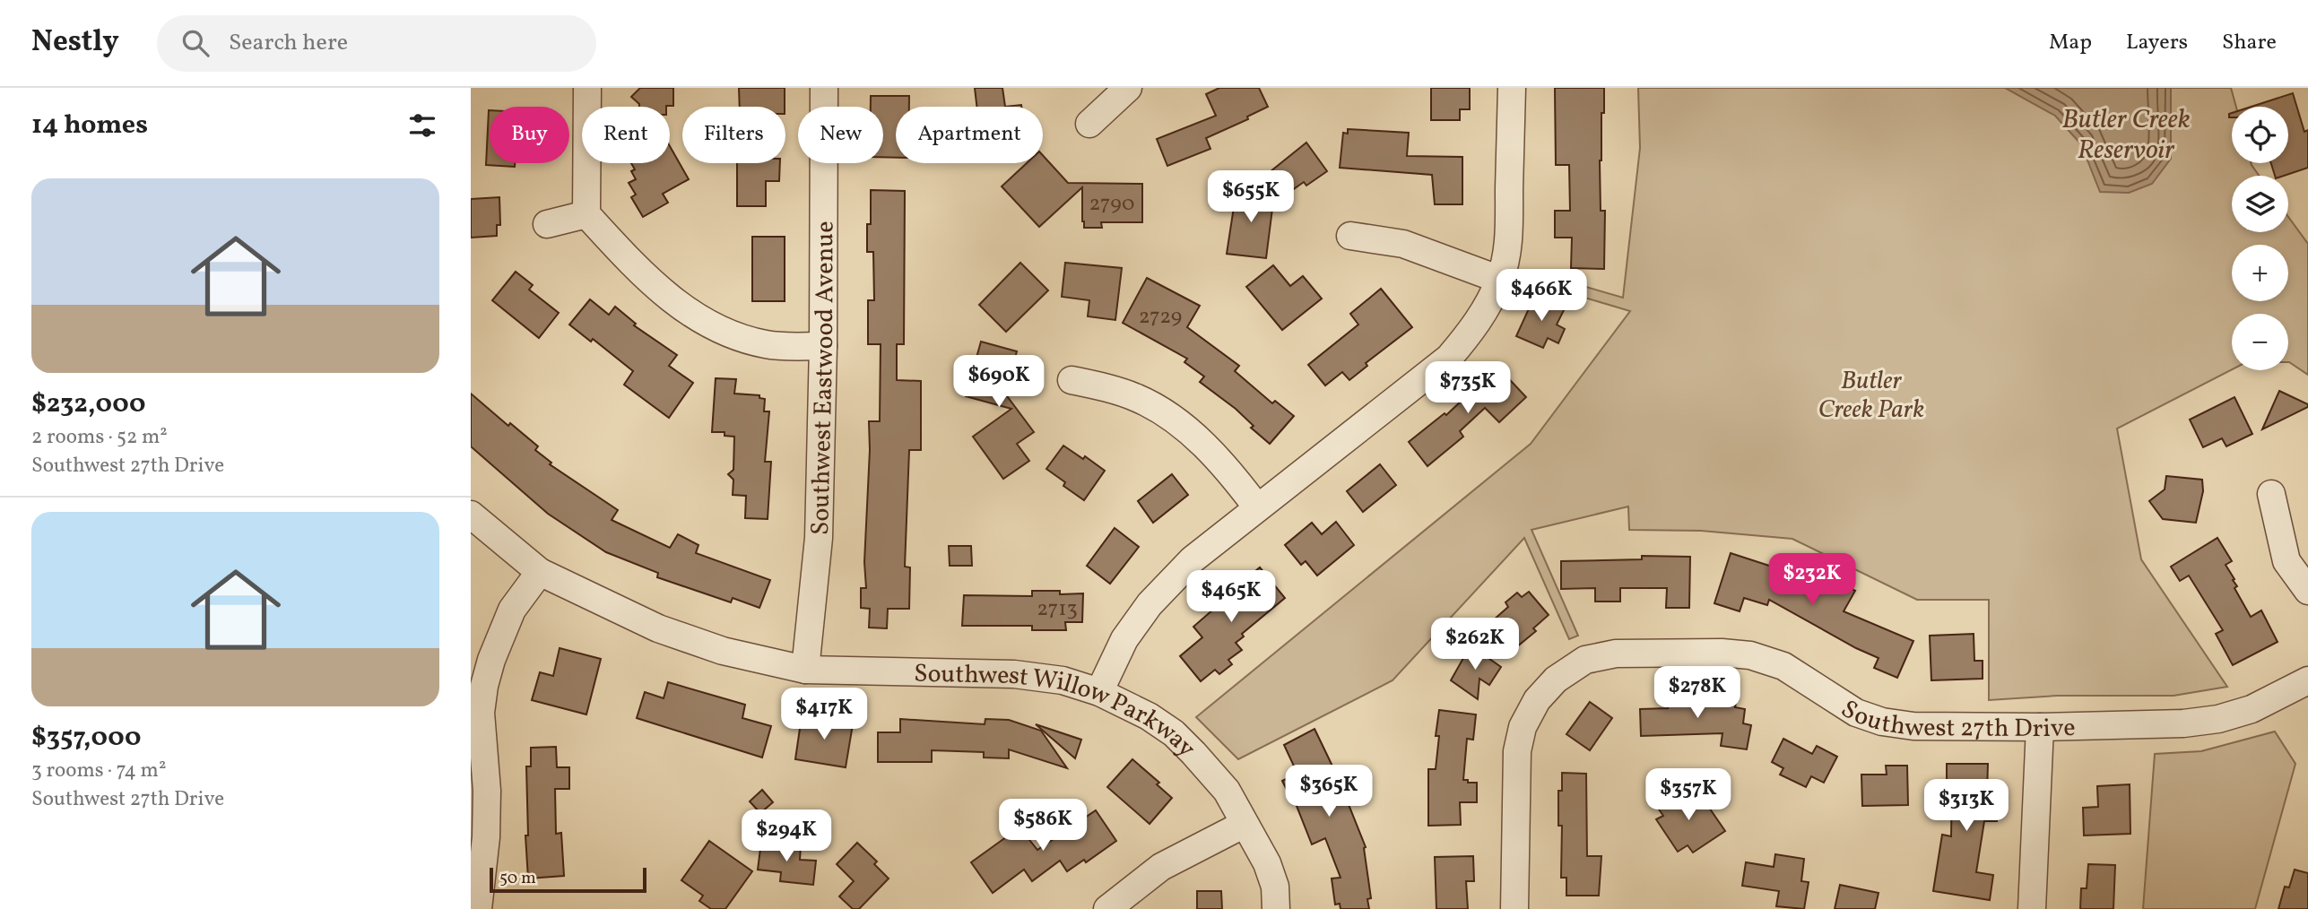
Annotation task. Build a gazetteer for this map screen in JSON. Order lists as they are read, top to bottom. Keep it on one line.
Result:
{"streets":{"street":["Southwest Eastwood Avenue","Southwest 27th Drive","Southwest Willow Parkway"]},"crossings":[["Southwest Eastwood Avenue","Southwest Willow Parkway"]],"water":["Butler Creek Reservoir"],"parks":["Butler Creek Park"],"house_numbers":["2790","2729","2713"],"scale_bar":"50 m","page":{"header":"Nestly","search":"Search here","nav":["Map","Layers","Share"],"heading":"14 homes","map_buttons":["+","−"],"chip":["Buy","Rent","Filters","New","Apartment"],"list":[{"name":"$232,000","note":"2 rooms · 52 m² · Southwest 27th Drive"},{"name":"$357,000","note":"3 rooms · 74 m² · Southwest 27th Drive"}],"price":["$655K","$466K","$690K","$735K","$232K","$465K","$262K","$278K","$417K","$365K","$357K","$313K","$586K","$294K"],"scale":"50 m"}}
